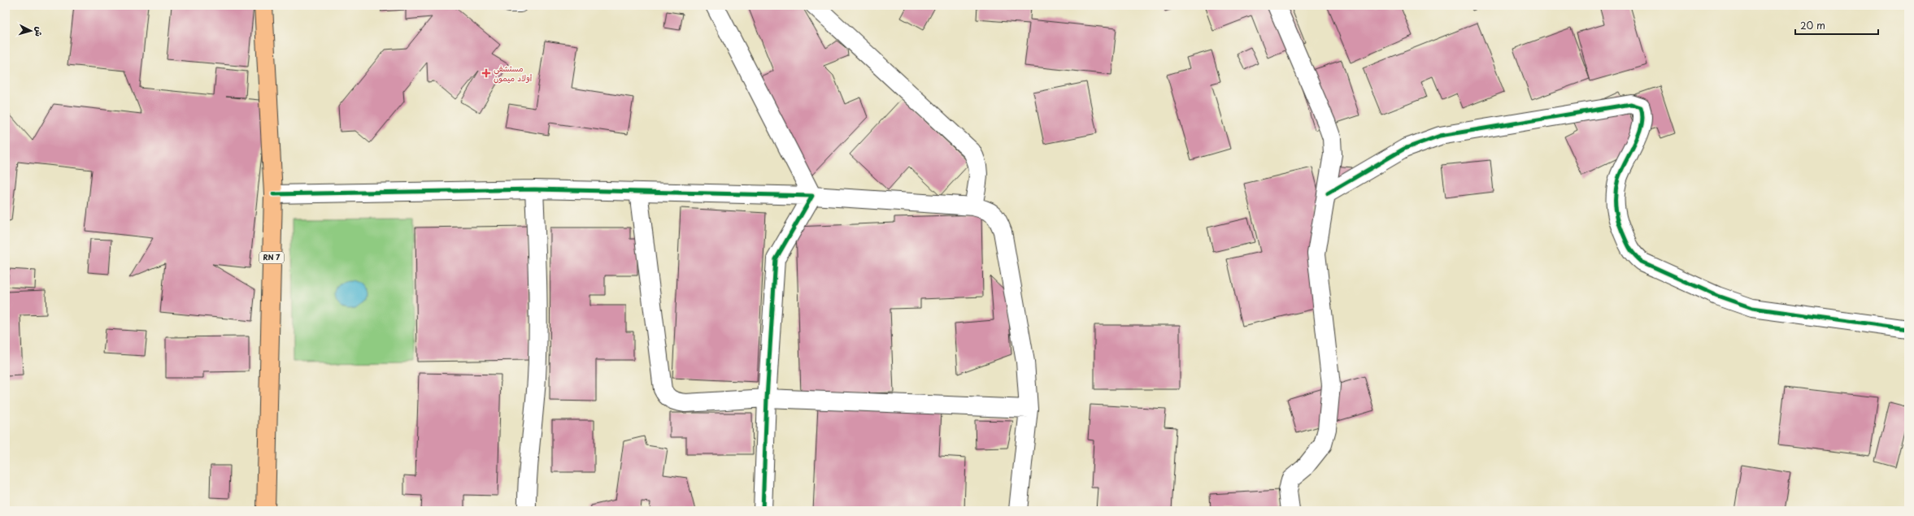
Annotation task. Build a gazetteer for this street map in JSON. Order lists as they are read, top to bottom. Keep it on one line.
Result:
{"streets":{"main road":["RN 7"]},"places":{"health":["مستشفى أولاد ميمون"]},"scale_bar":"20 m","north":"right"}
